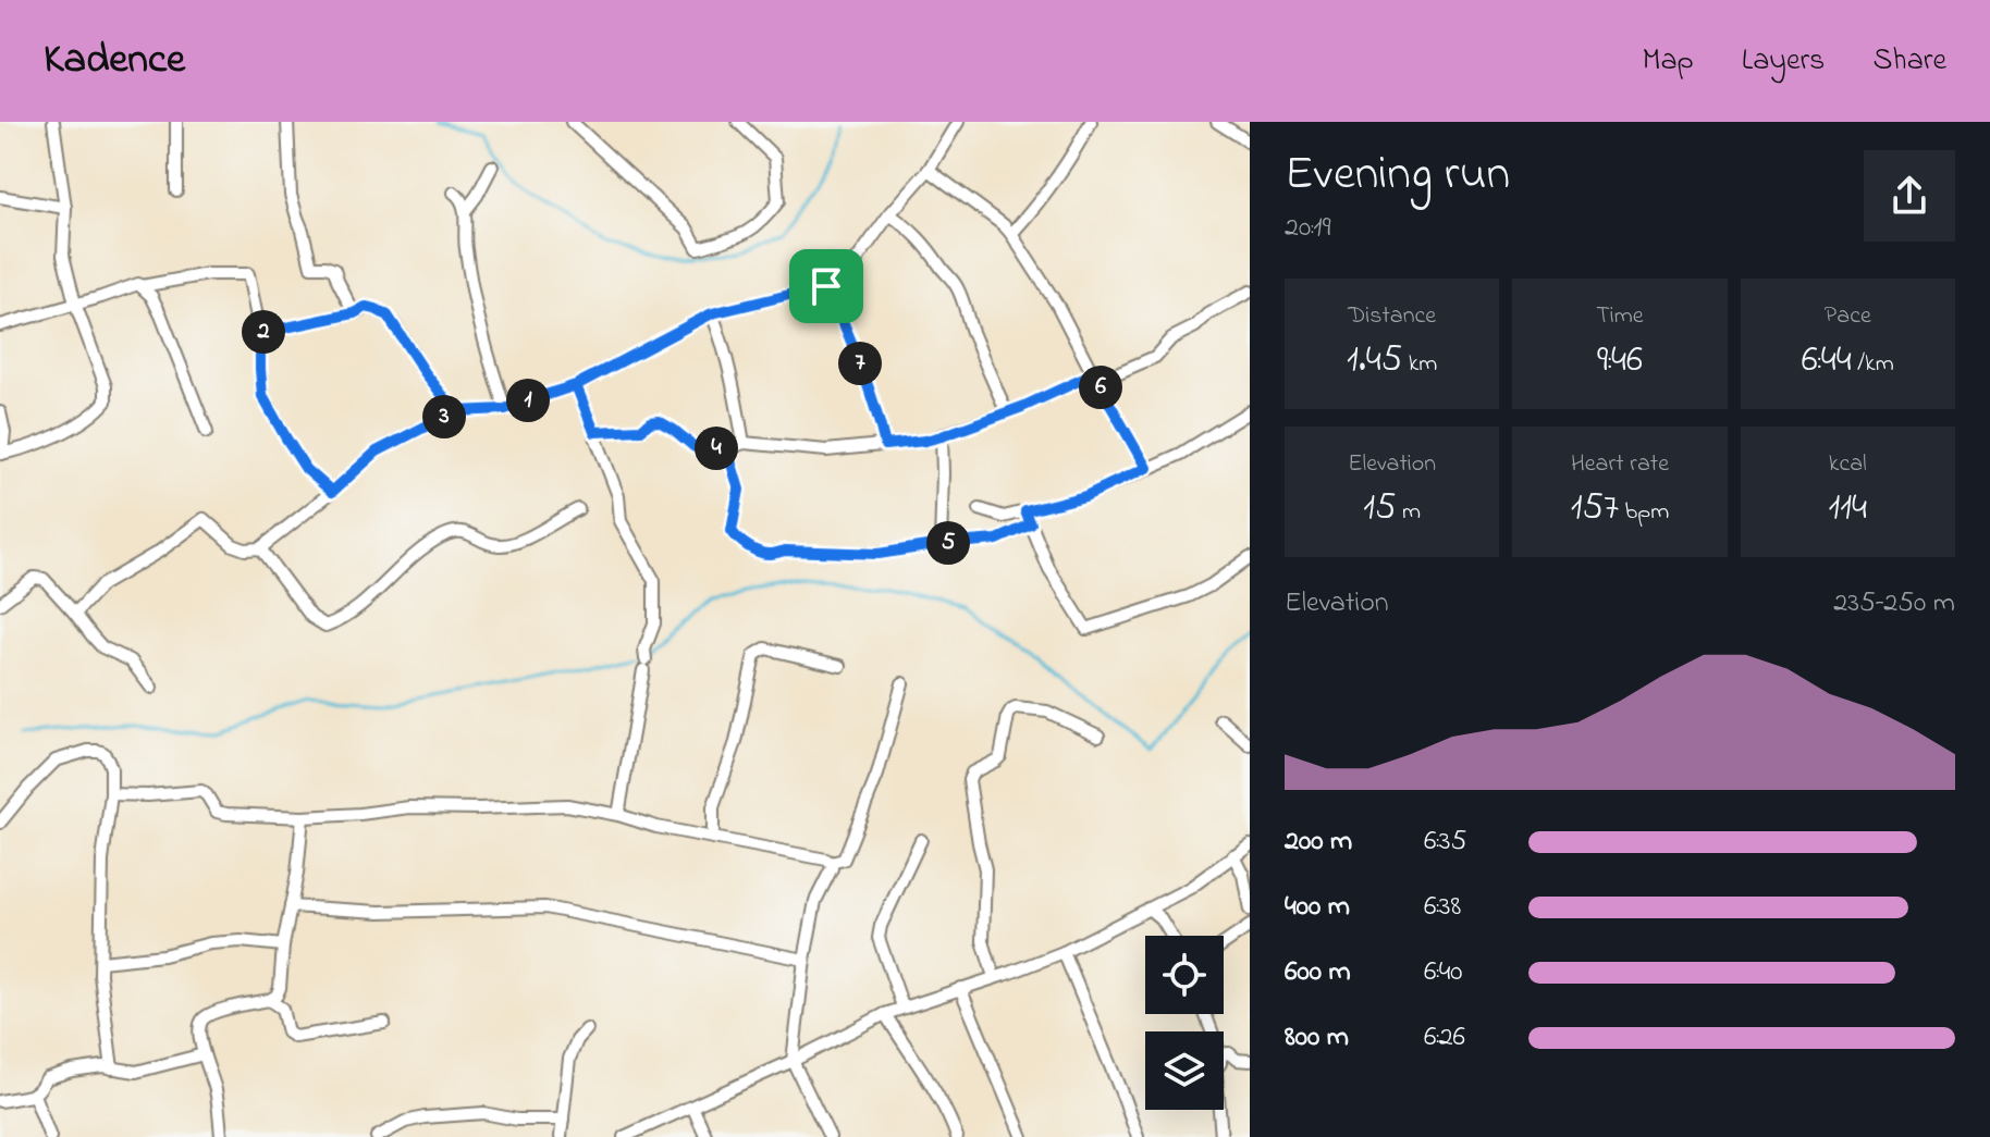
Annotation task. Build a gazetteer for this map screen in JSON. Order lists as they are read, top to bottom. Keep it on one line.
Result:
{"page":{"header":"Kadence","nav":["Map","Layers","Share"],"heading":["Evening run","20:19"],"stats":[["Distance","1.45 km"],["Time","9:46"],["Pace","6:44 /km"],["Elevation","15 m"],["Heart rate","157 bpm"],["kcal","114"]],"pins":["2","7","6","1","3","4","5"],"chart":["Elevation","235–250 m"],"list":[{"name":"200 m","note":"6:35"},{"name":"400 m","note":"6:38"},{"name":"600 m","note":"6:40"},{"name":"800 m","note":"6:26"}]}}
